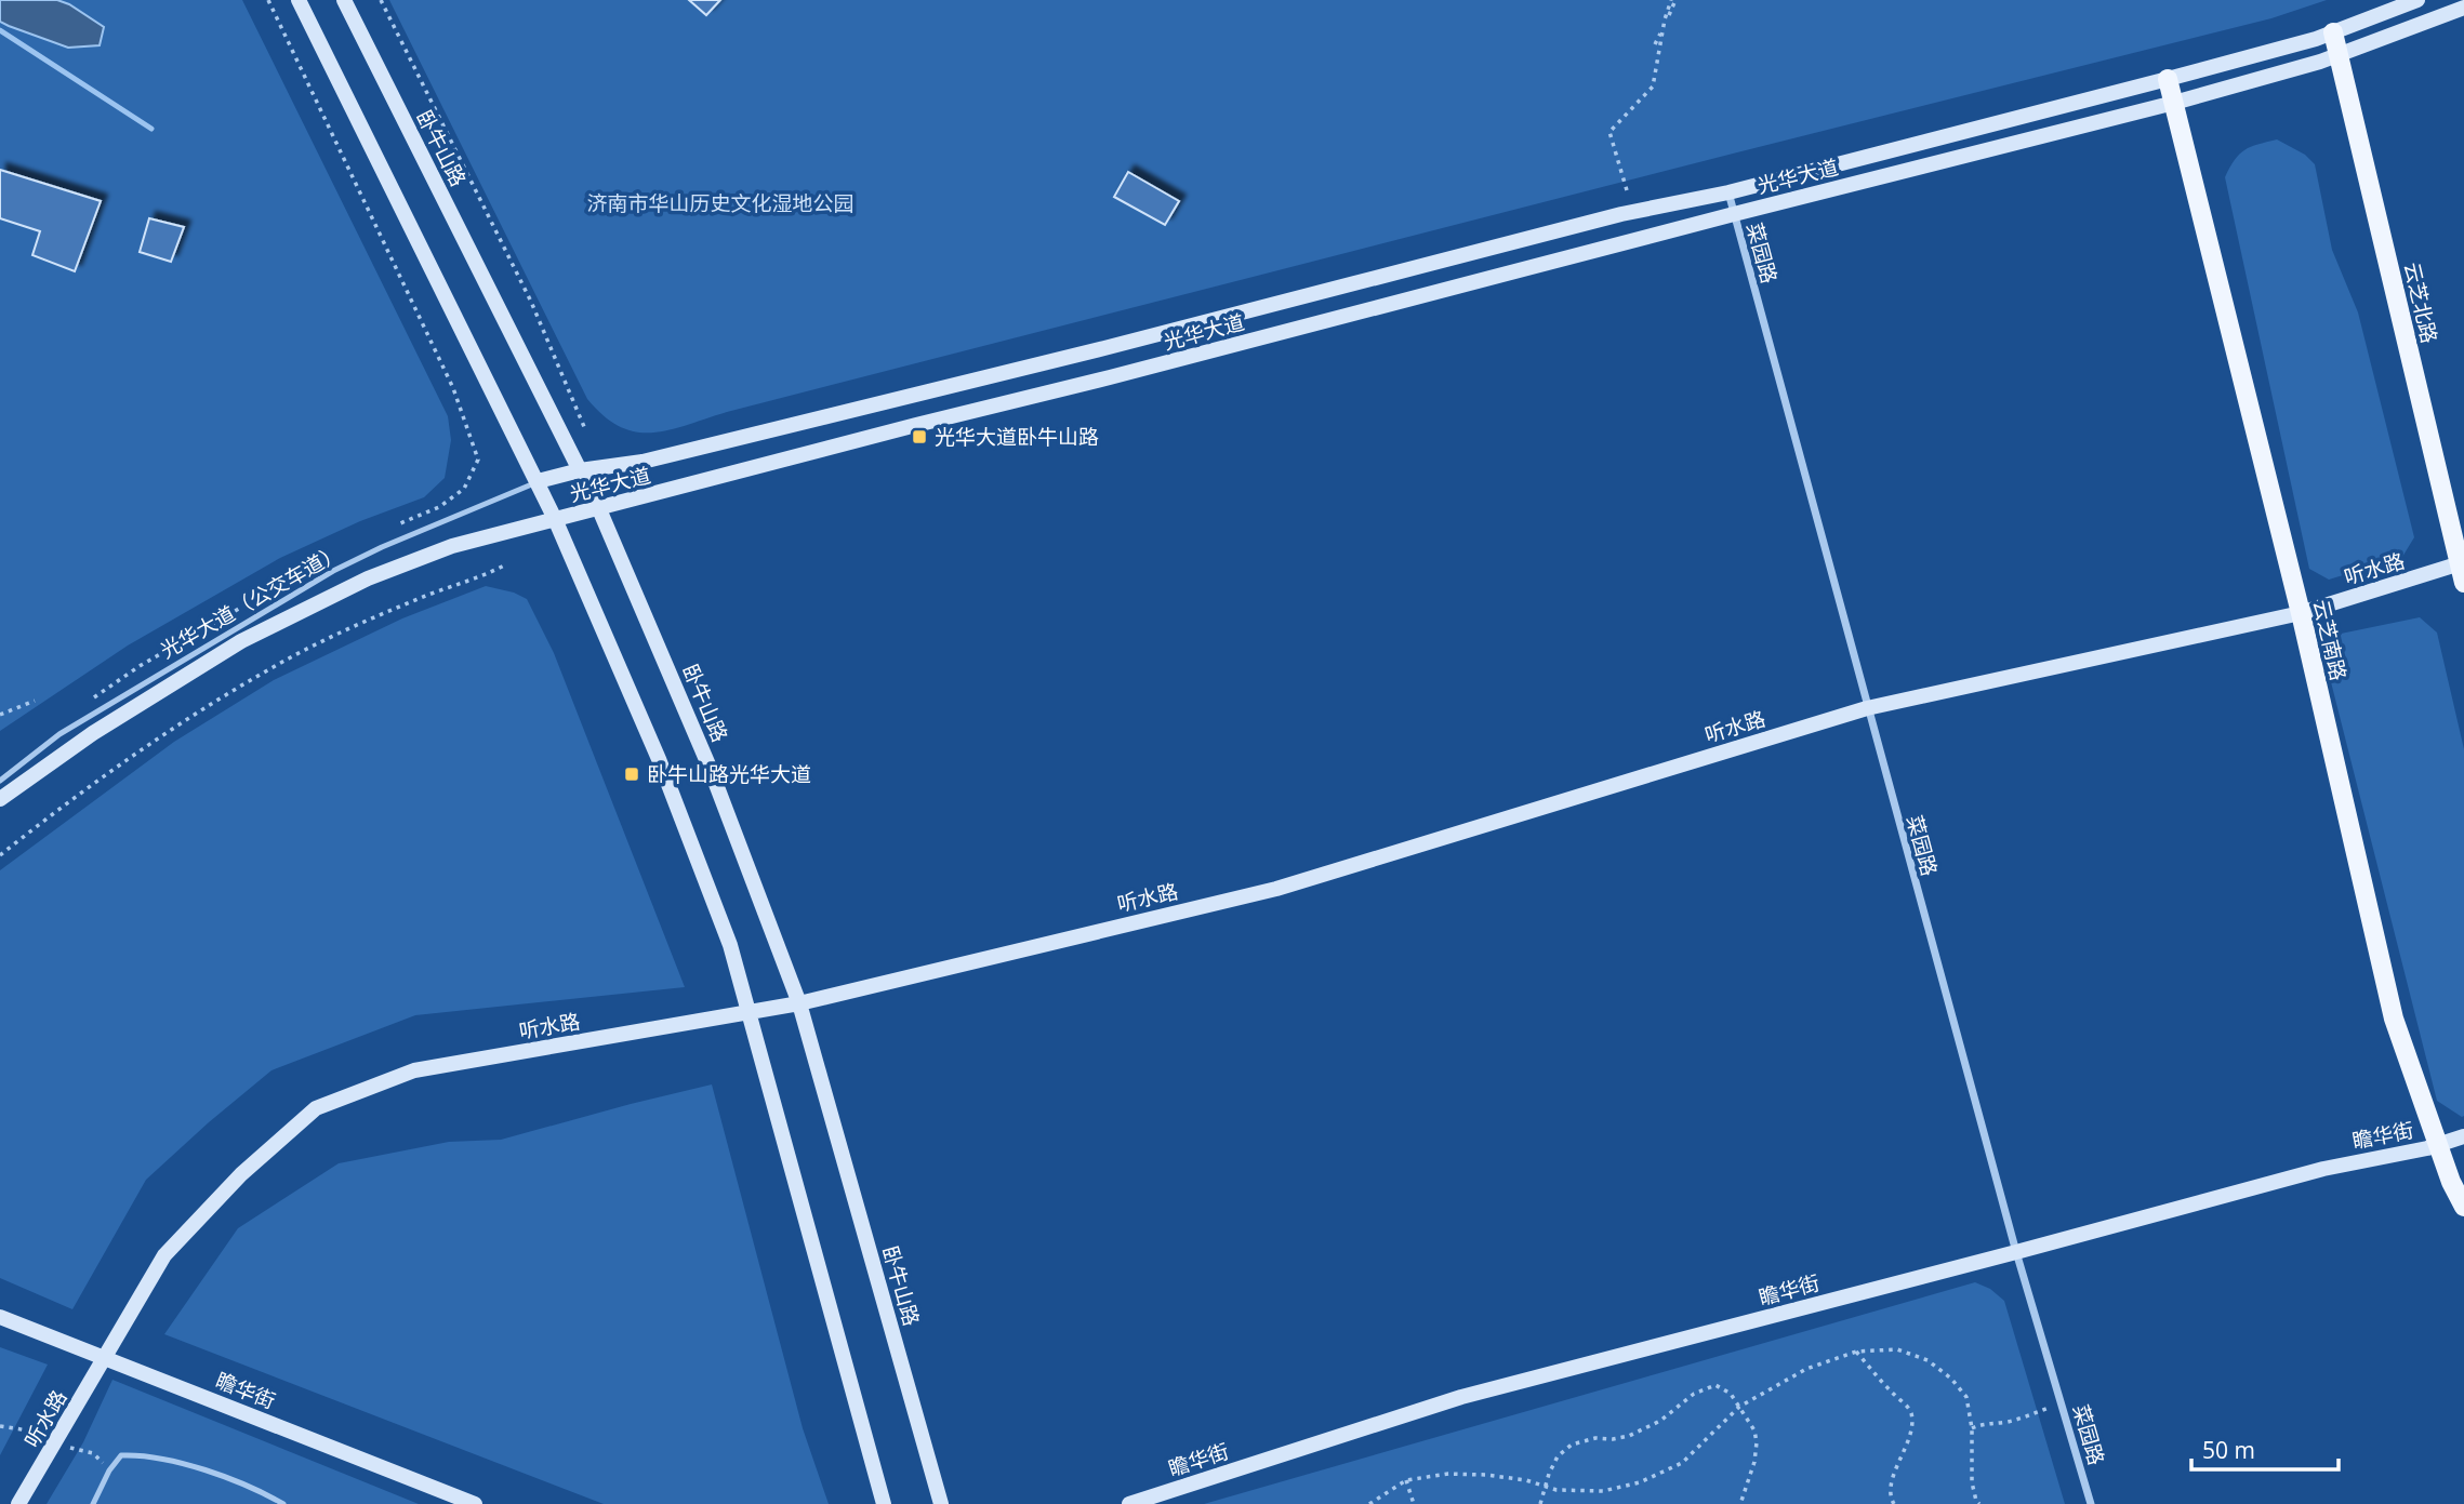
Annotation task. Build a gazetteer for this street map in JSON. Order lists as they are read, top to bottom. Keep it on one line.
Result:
{"streets":{"main road":["卧牛山路","光华大道","云芝北路","听水路","云芝南路","瞻华街"],"street":["菜园路"],"lane":["光华大道（公交车道）"]},"crossings":[["卧牛山路","光华大道"],["卧牛山路","听水路"],["光华大道","菜园路"],["光华大道","云芝北路"],["光华大道","光华大道（公交车道）"],["光华大道","云芝南路"],["菜园路","听水路"],["菜园路","瞻华街"],["云芝北路","听水路"],["听水路","云芝南路"],["听水路","瞻华街"],["云芝南路","瞻华街"]],"parks":["济南市华山历史文化湿地公园"],"places":{"transit":["光华大道卧牛山路","卧牛山路光华大道"]},"scale_bar":"50 m"}
